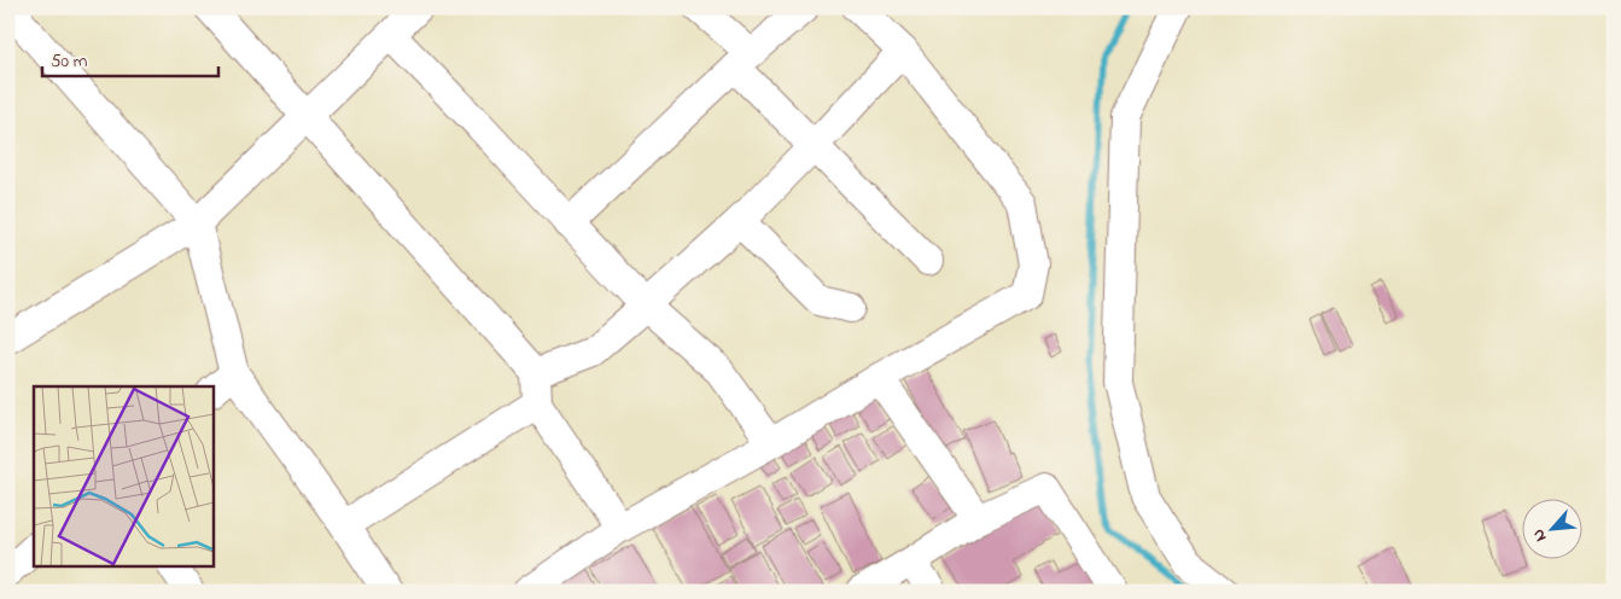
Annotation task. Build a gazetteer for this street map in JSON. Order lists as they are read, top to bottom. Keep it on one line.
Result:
{"scale_bar":"50 m","north":"bottom left"}
